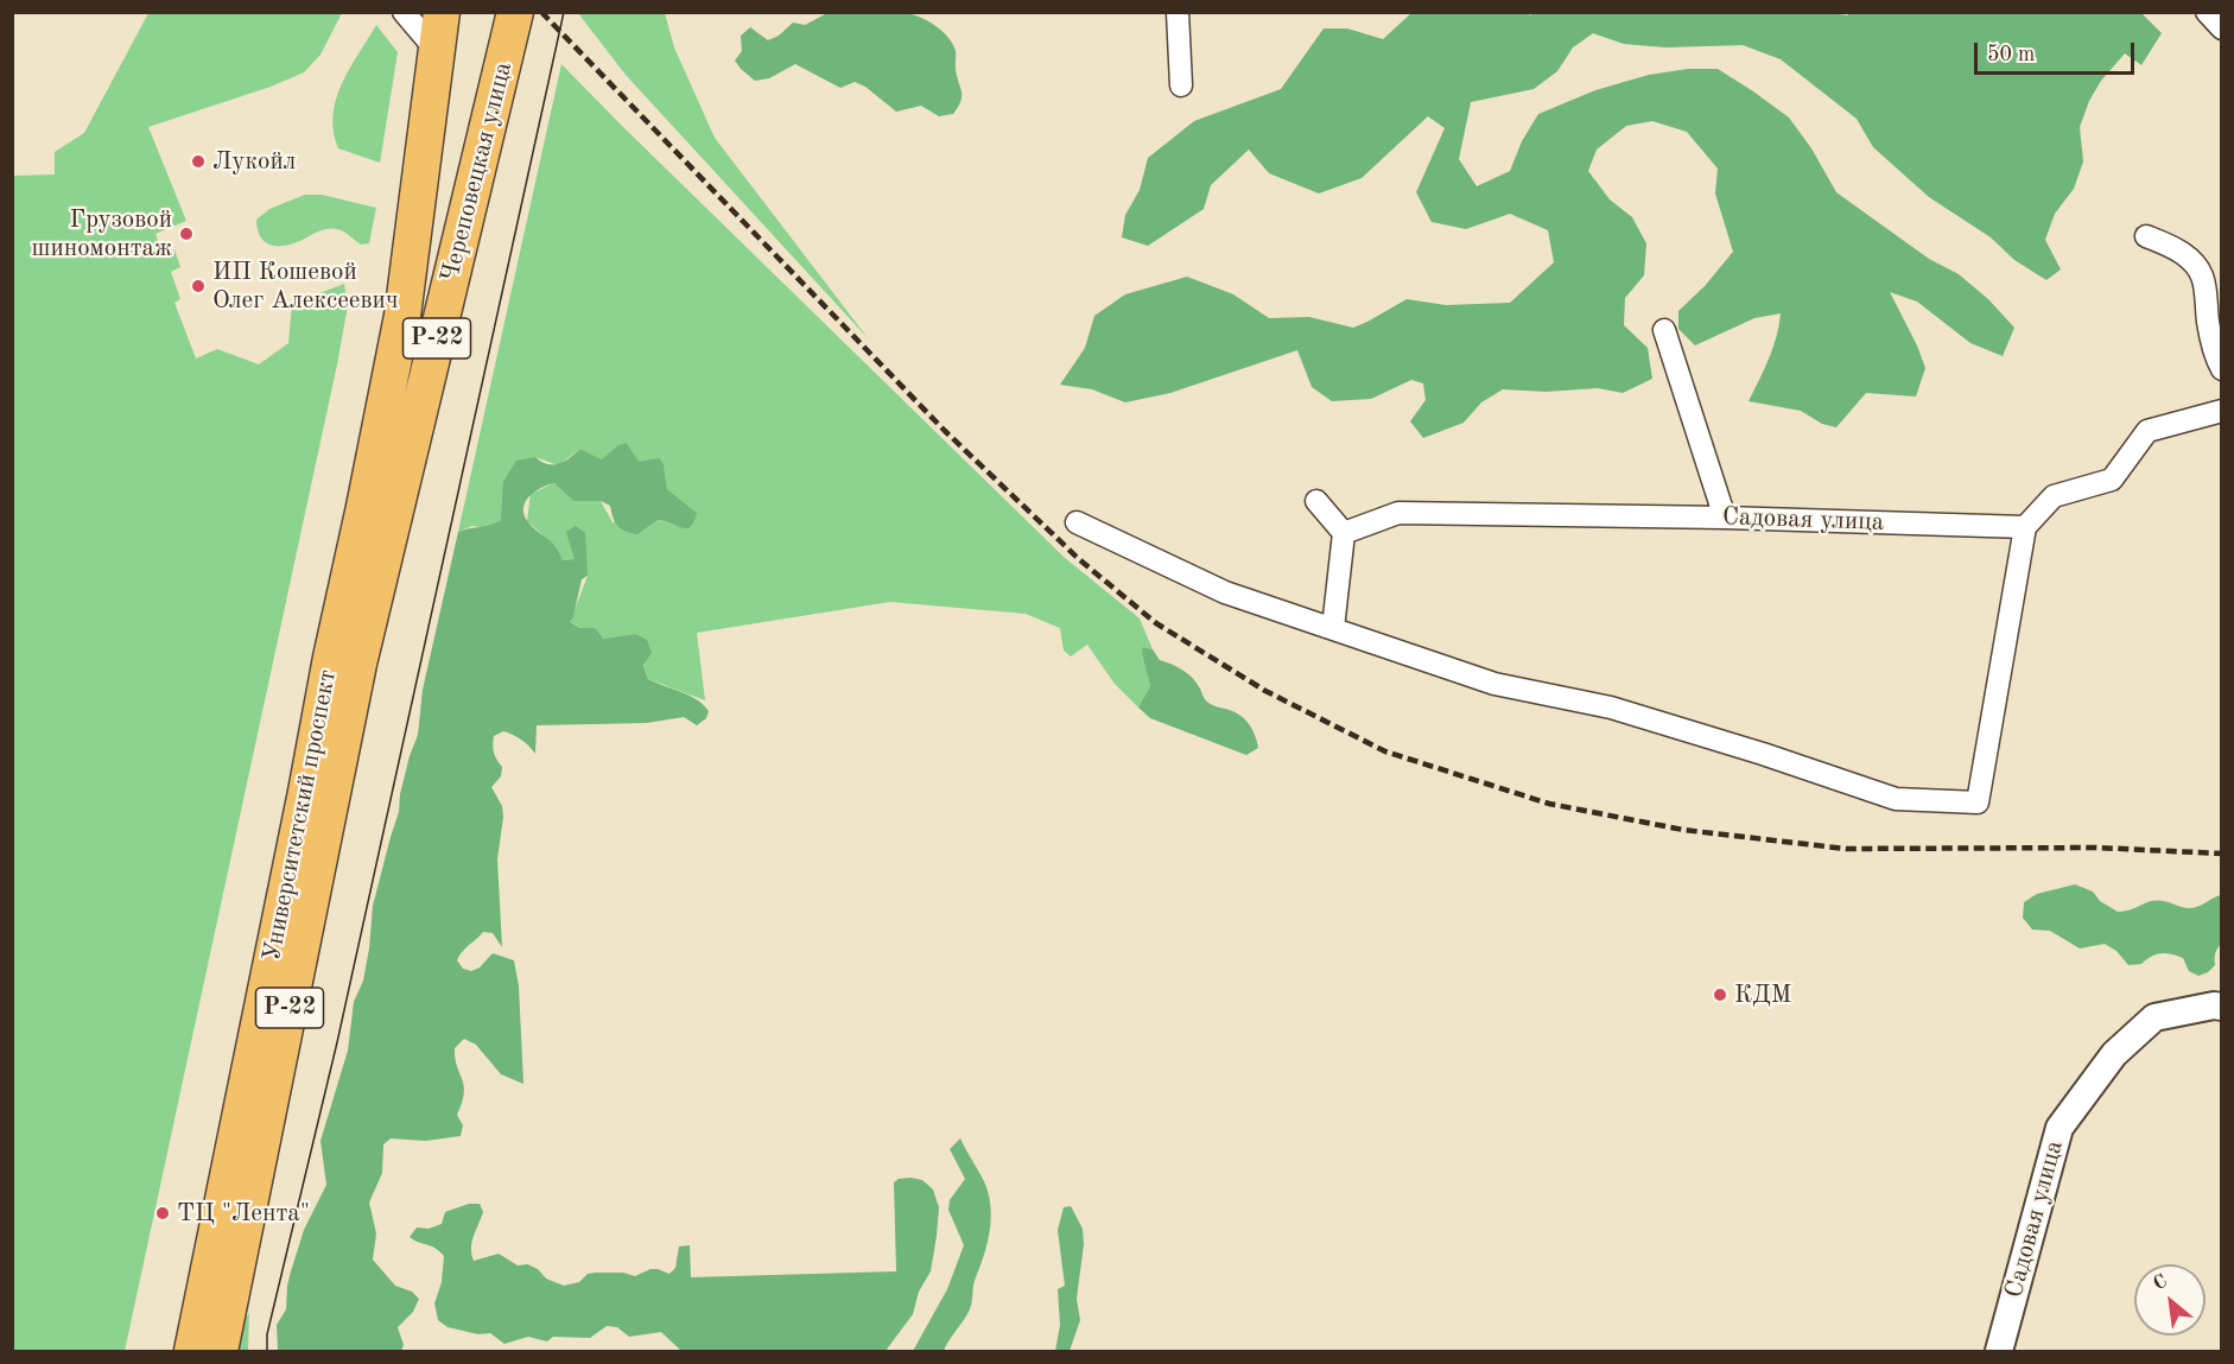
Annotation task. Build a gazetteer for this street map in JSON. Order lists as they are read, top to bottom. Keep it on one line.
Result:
{"streets":{"highway":["Череповецкая улица","Р-22","Университетский проспект"],"street":["Садовая улица"]},"crossings":[["Череповецкая улица","Университетский проспект"]],"places":["Лукойл","Грузовой шиномонтаж","ИП Кошевой Олег Алексеевич","КДМ","ТЦ \"Лента\""],"scale_bar":"50 m","north":"top left"}
